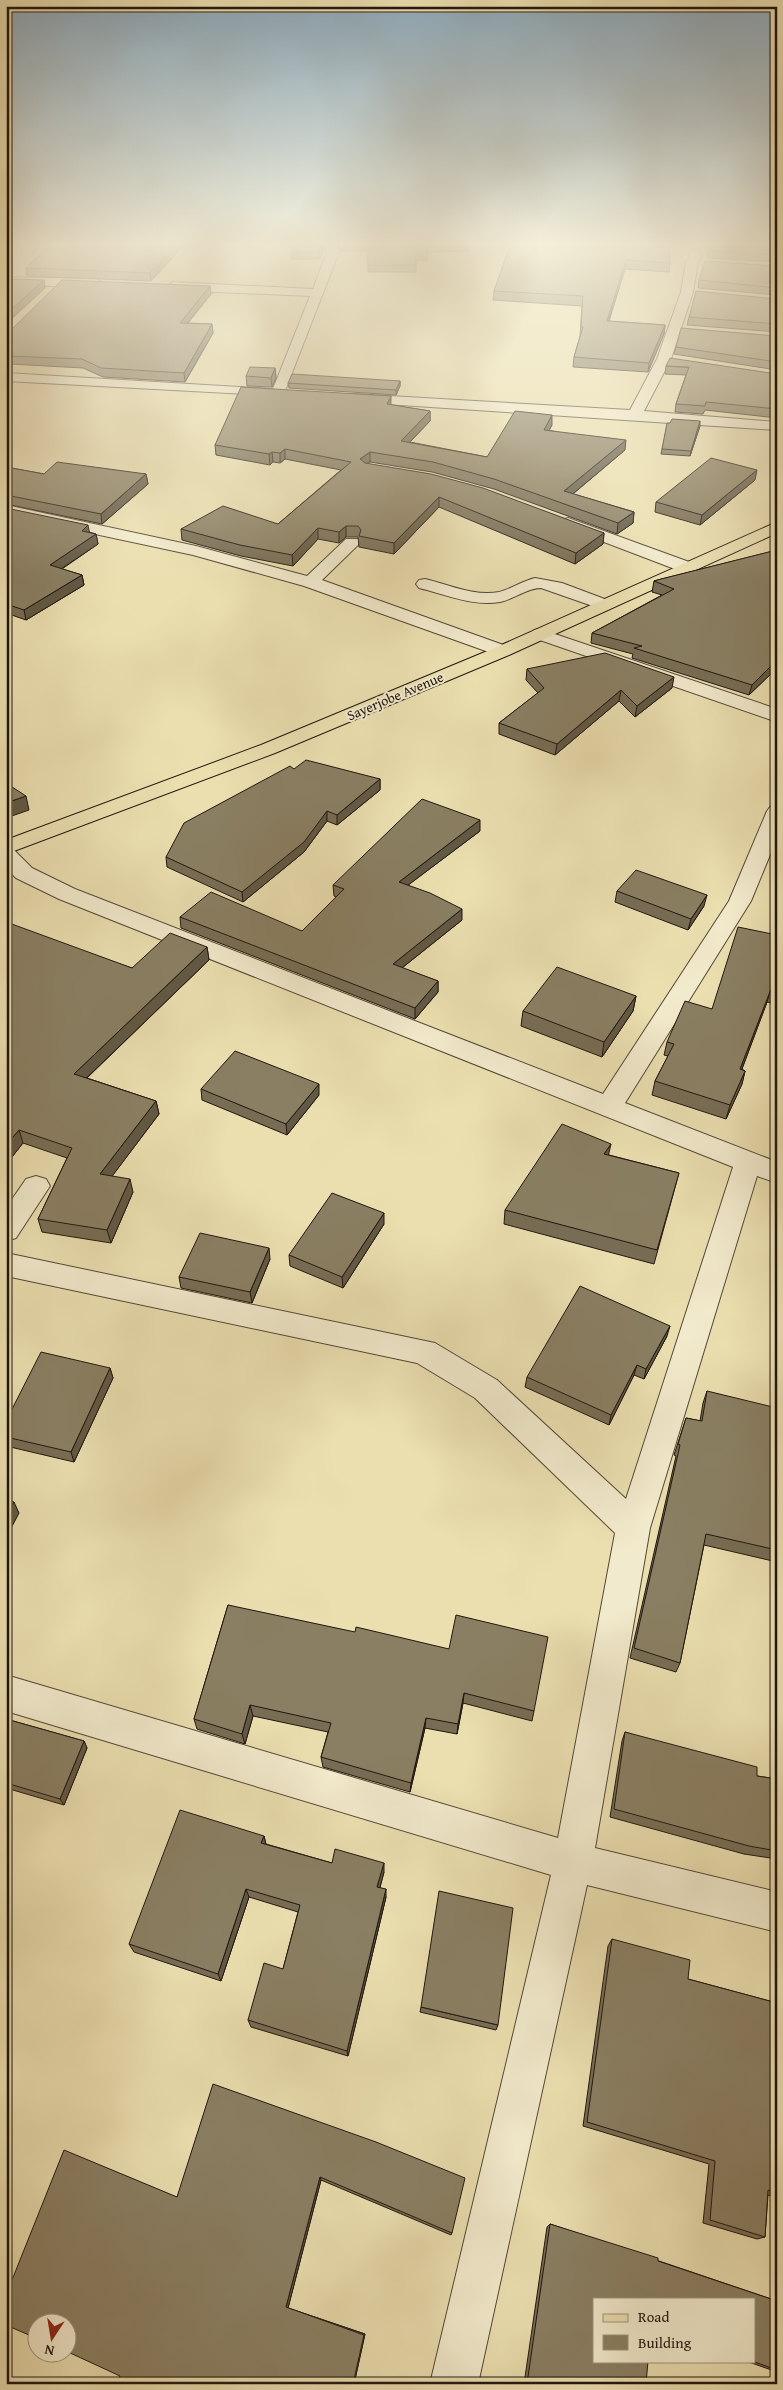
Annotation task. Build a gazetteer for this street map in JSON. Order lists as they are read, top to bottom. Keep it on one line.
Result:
{"streets":{"main road":["Sayerjobe Avenue"]},"legend":["Road","Building"],"north":"bottom"}
